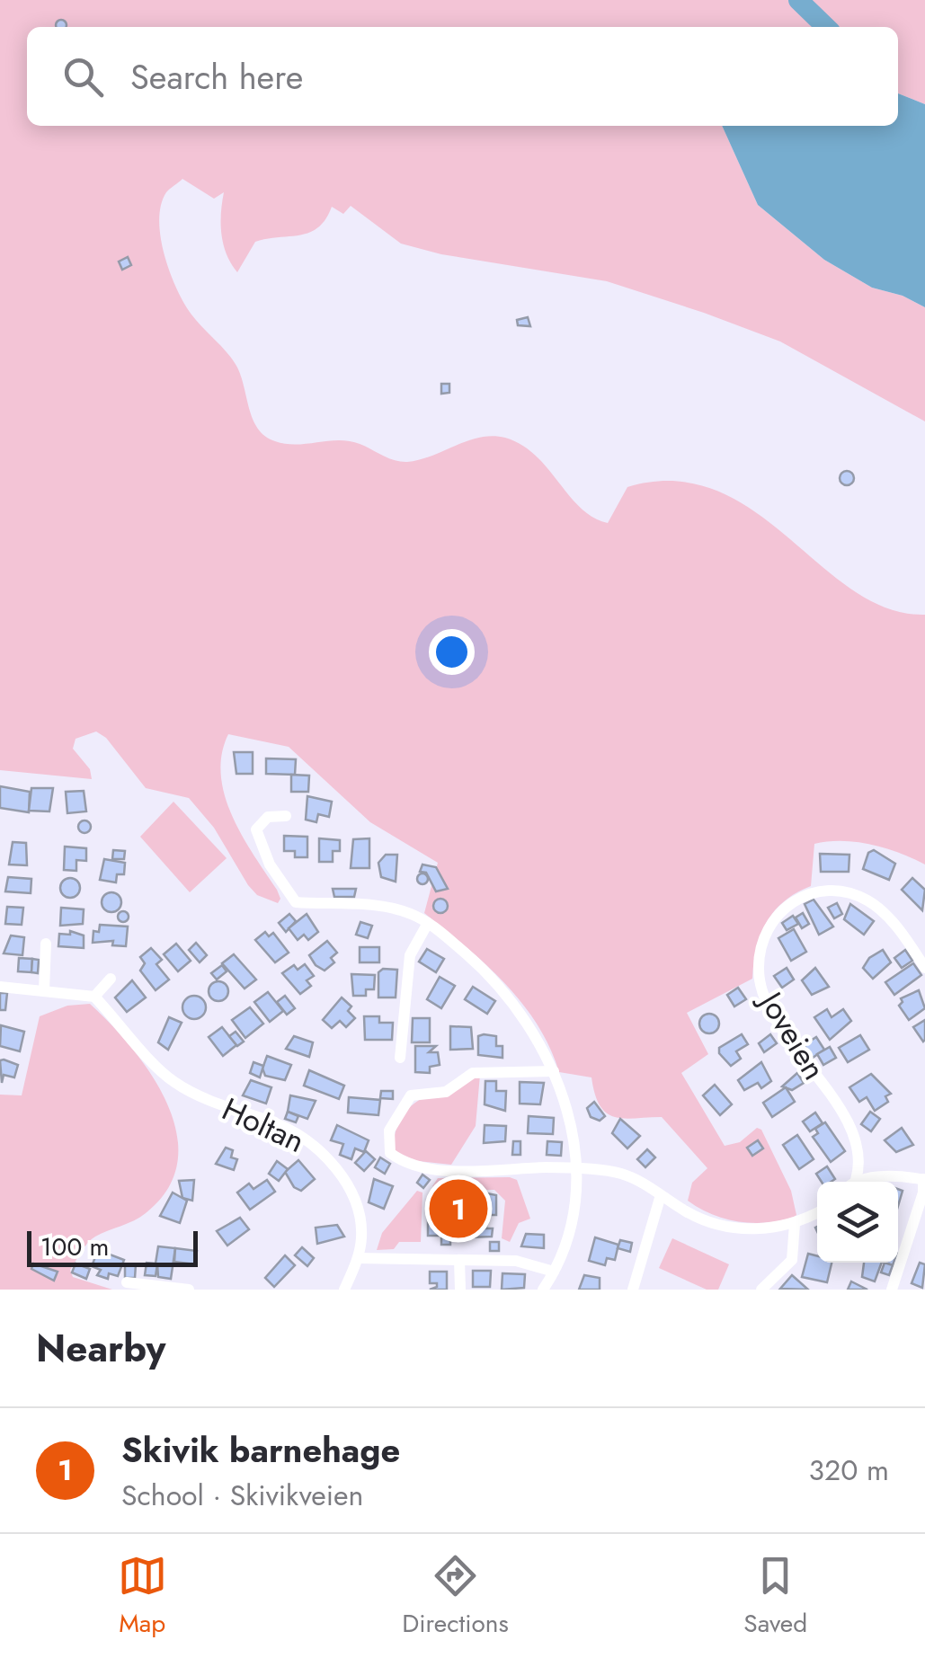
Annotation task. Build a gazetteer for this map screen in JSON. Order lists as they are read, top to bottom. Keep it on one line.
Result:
{"streets":{"street":["Joveien","Holtan"]},"scale_bar":"100 m","page":{"search":"Search here","pins":"1","scale":"100 m","heading":"Nearby","list":[{"mark":"1","name":"Skivik barnehage","note":"School · Skivikveien","value":"320 m"}],"nav":["Map","Directions","Saved"]}}
